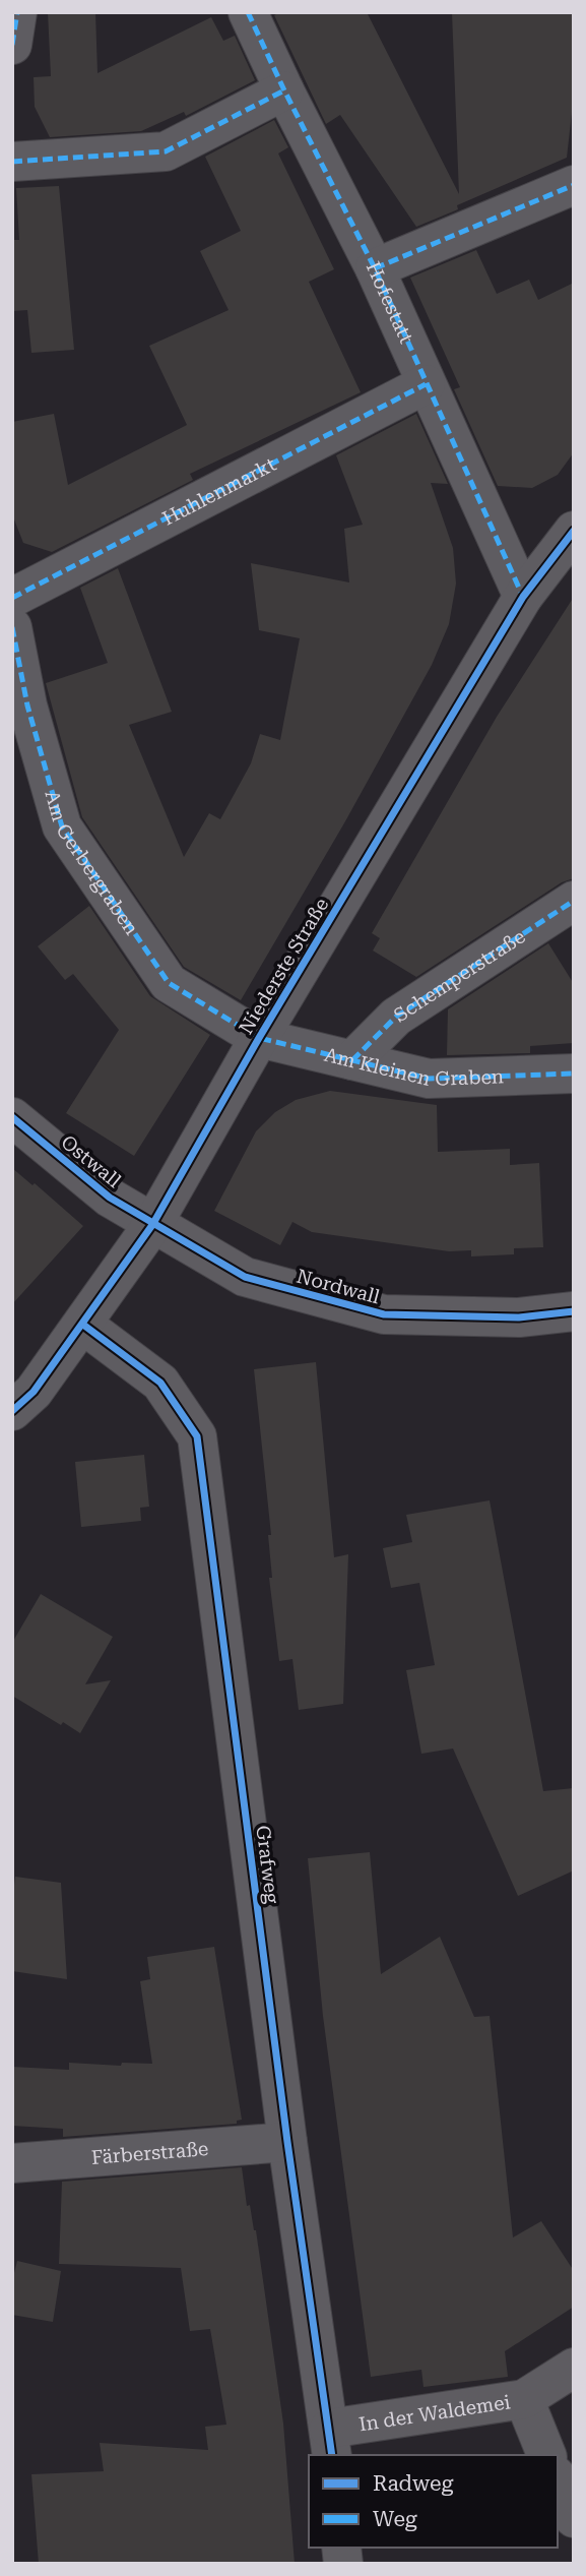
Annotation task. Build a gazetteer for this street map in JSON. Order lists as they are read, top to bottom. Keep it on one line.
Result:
{"streets":{"street":["Hofestatt","Huhlenmarkt","Am Gerbergraben","Niederste Straße","Schemperstraße","Am Kleinen Graben","Ostwall","Nordwall","Grafweg","Färberstraße","In der Waldemei"]},"crossings":[["Hofestatt","Huhlenmarkt"],["Hofestatt","Niederste Straße"],["Am Gerbergraben","Niederste Straße"],["Am Gerbergraben","Am Kleinen Graben"],["Niederste Straße","Am Kleinen Graben"],["Niederste Straße","Ostwall"],["Niederste Straße","Nordwall"],["Niederste Straße","Grafweg"],["Schemperstraße","Am Kleinen Graben"],["Ostwall","Nordwall"],["Grafweg","Färberstraße"],["Grafweg","In der Waldemei"]],"legend":["Radweg","Weg"]}
